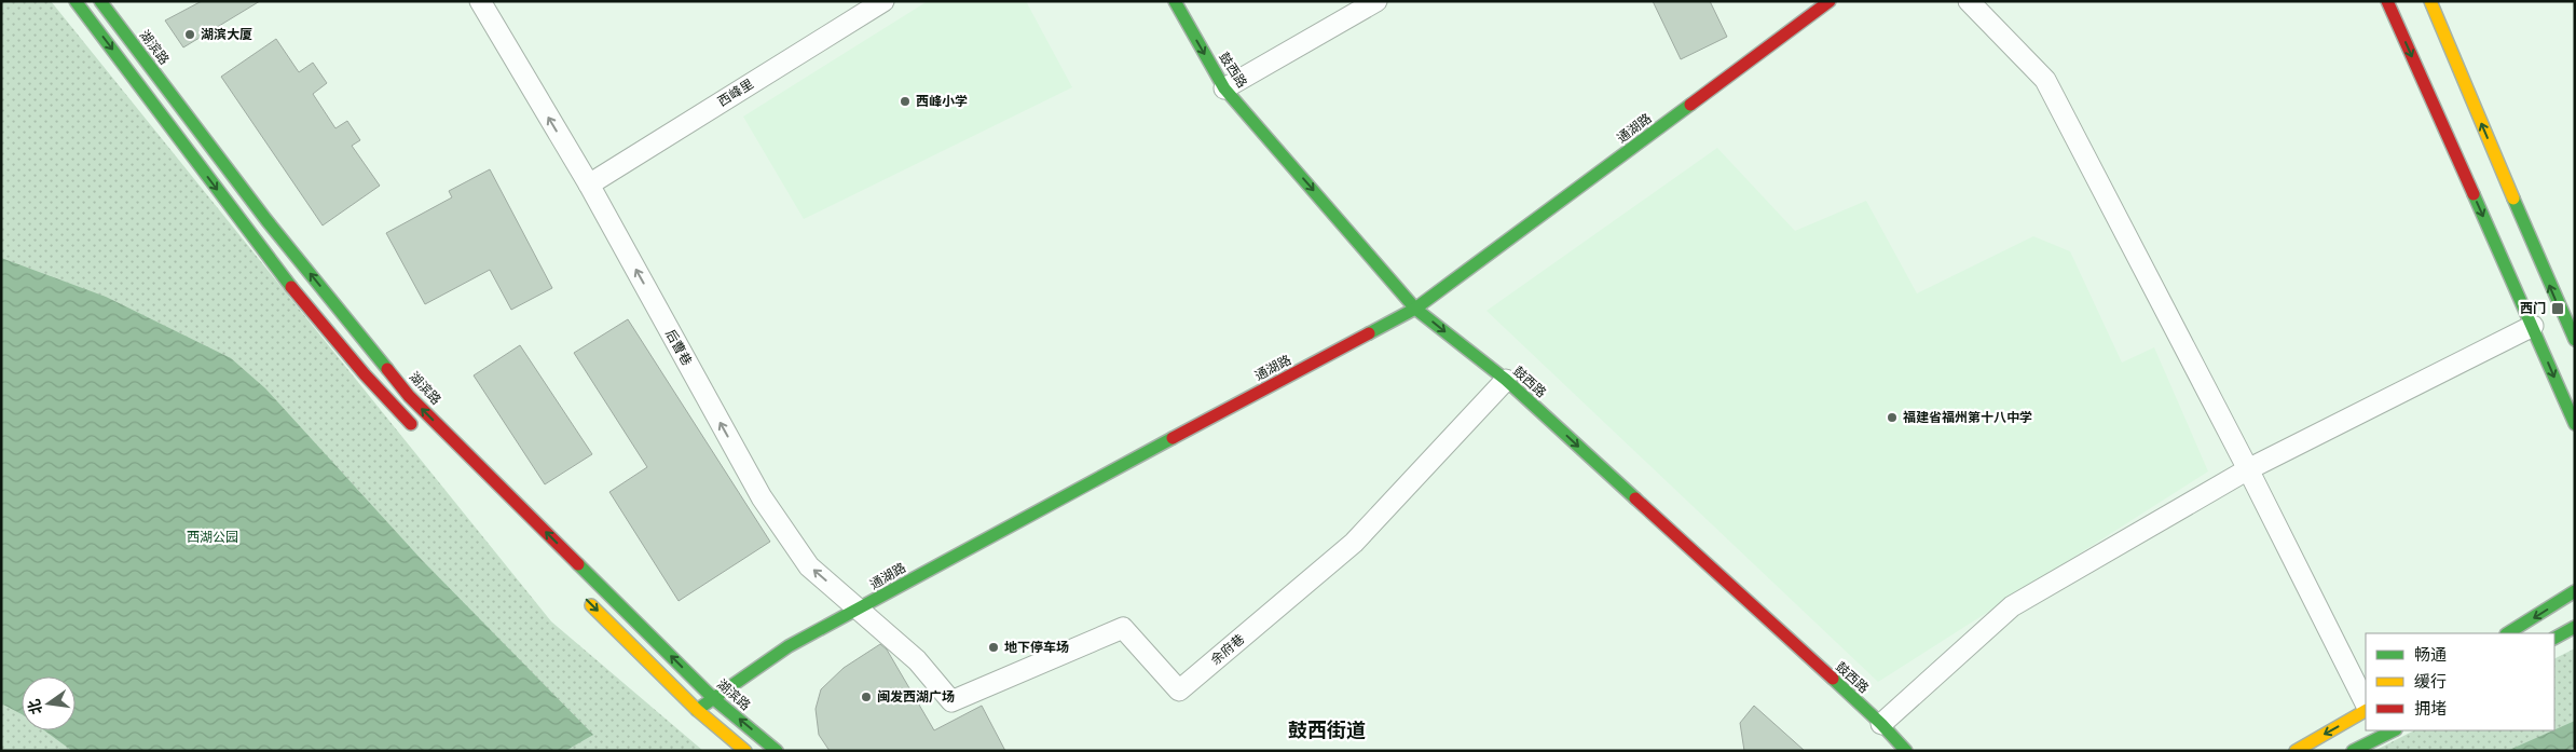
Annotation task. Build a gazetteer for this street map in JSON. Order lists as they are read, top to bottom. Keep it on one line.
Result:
{"streets":{"main road":["湖滨路","鼓西路","通湖路"],"street":["西峰里","后曹巷","余府巷"]},"crossings":[["湖滨路","通湖路"],["鼓西路","通湖路"],["鼓西路","余府巷"],["西峰里","后曹巷"],["通湖路","后曹巷"],["后曹巷","余府巷"]],"one_way":["鼓西路","后曹巷"],"districts":["鼓西街道"],"parks":["西湖公园"],"places":{"other":["湖滨大厦","西峰小学","福建省福州第十八中学","地下停车场","闽发西湖广场"],"transit":["西门"]},"legend":["畅通","缓行","拥堵"],"north":"left"}
